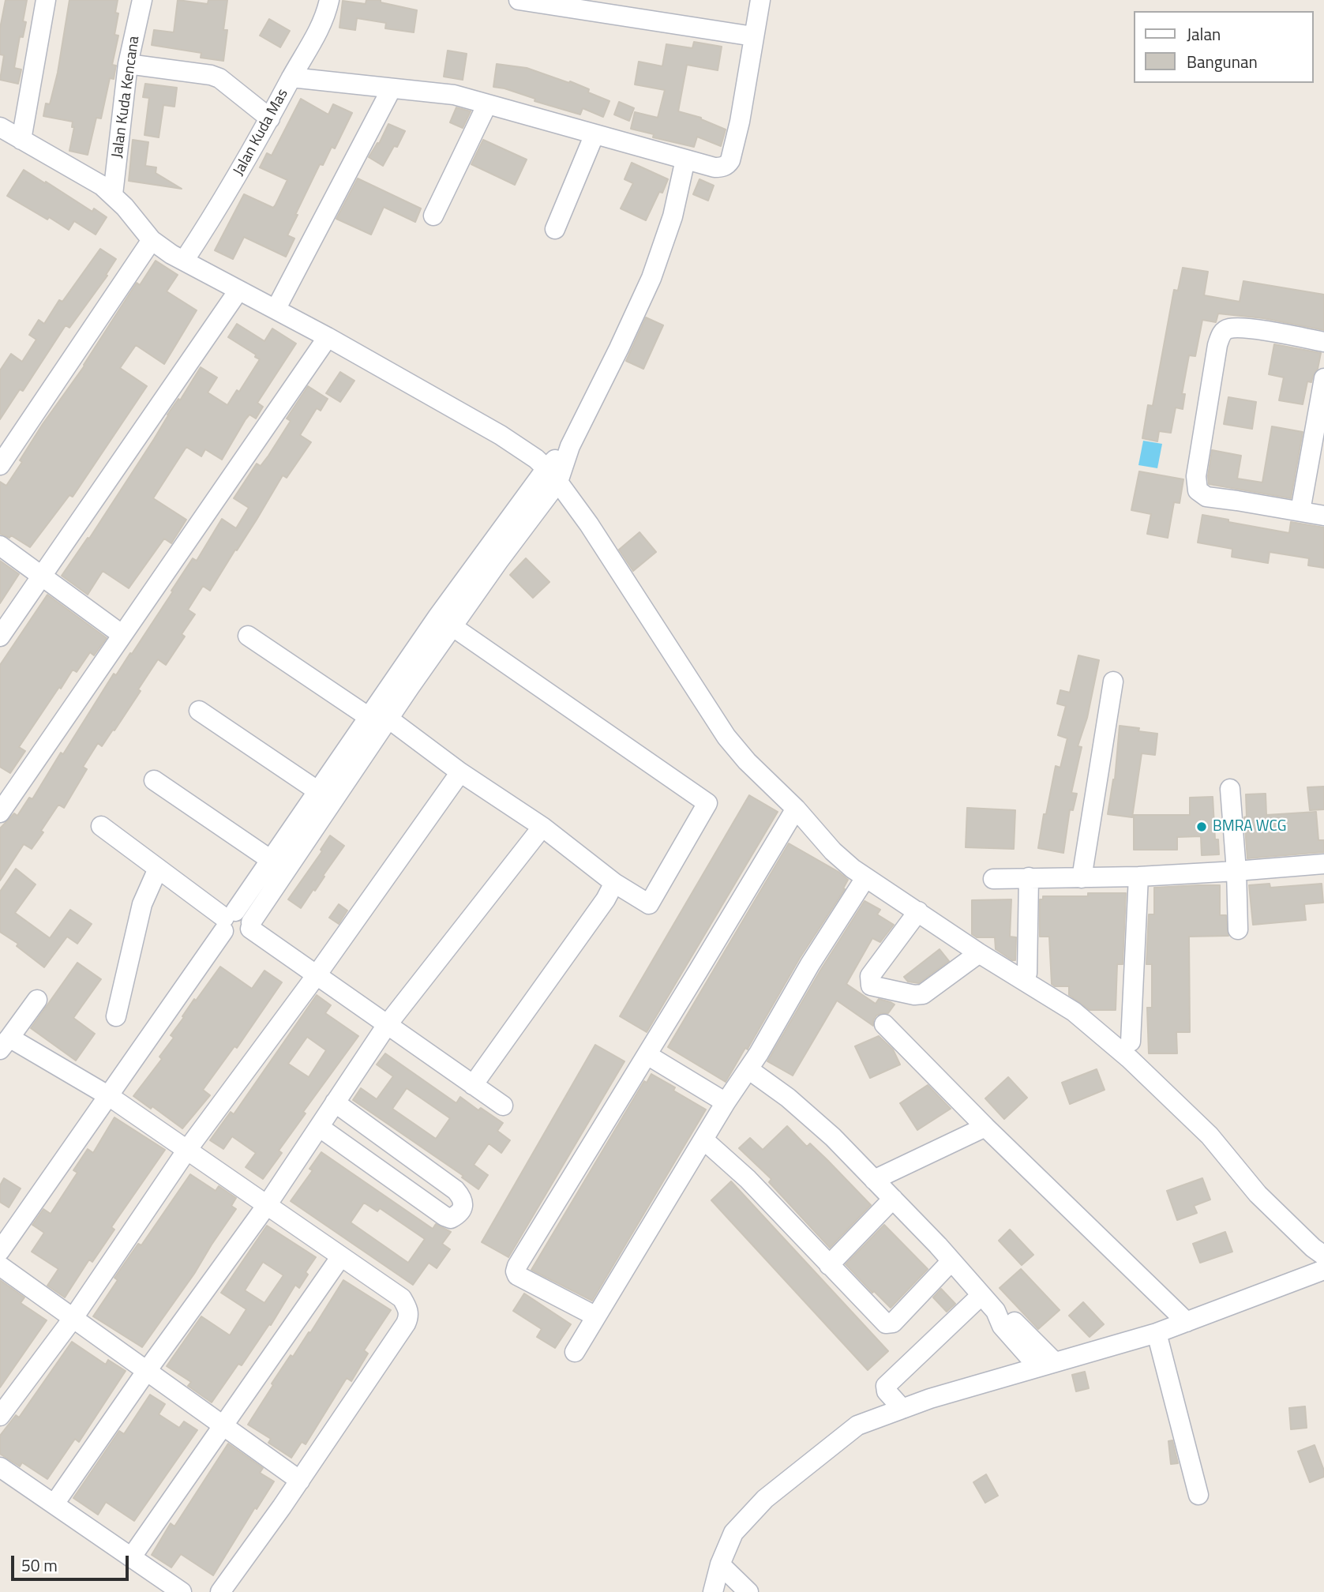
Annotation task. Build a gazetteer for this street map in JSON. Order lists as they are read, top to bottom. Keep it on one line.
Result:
{"streets":{"street":["Jalan Kuda Kencana","Jalan Kuda Mas"]},"places":["BMRA WCG"],"legend":["Jalan","Bangunan"],"scale_bar":"50 m"}
